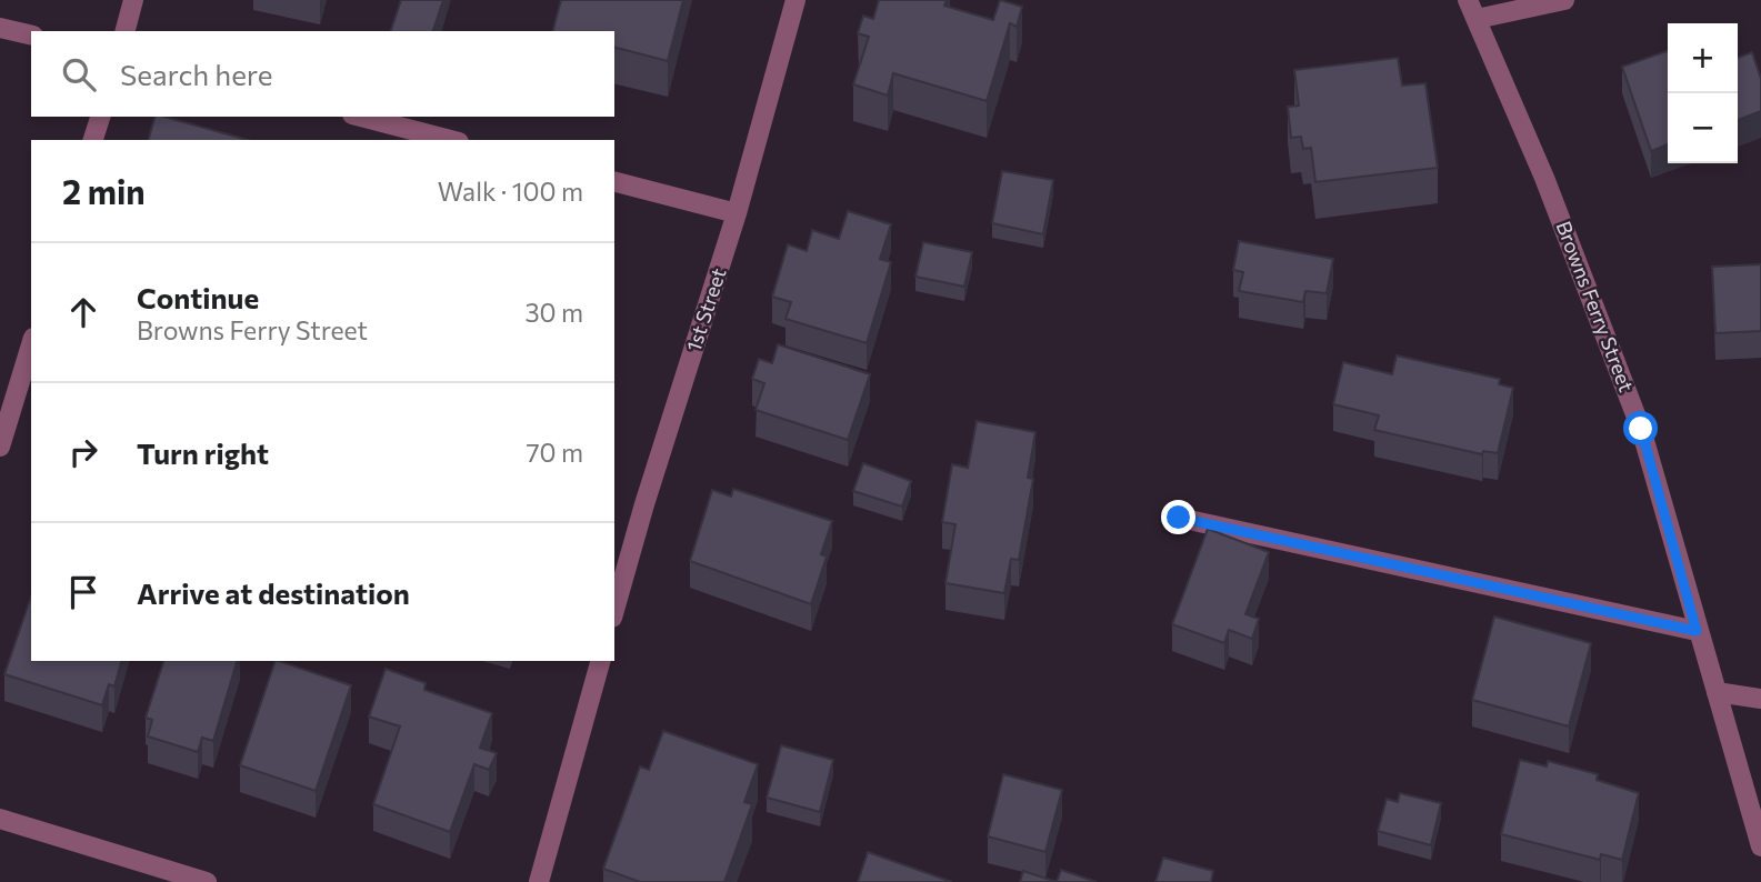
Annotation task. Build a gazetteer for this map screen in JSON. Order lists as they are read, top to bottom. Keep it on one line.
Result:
{"streets":{"street":["Browns Ferry Street","1st Street"]},"page":{"map_buttons":["+","−"],"search":"Search here","heading":["2 min","Walk · 100 m"],"list":[["Continue","Browns Ferry Street","30 m"],["Turn right","70 m"],"Arrive at destination"]}}
